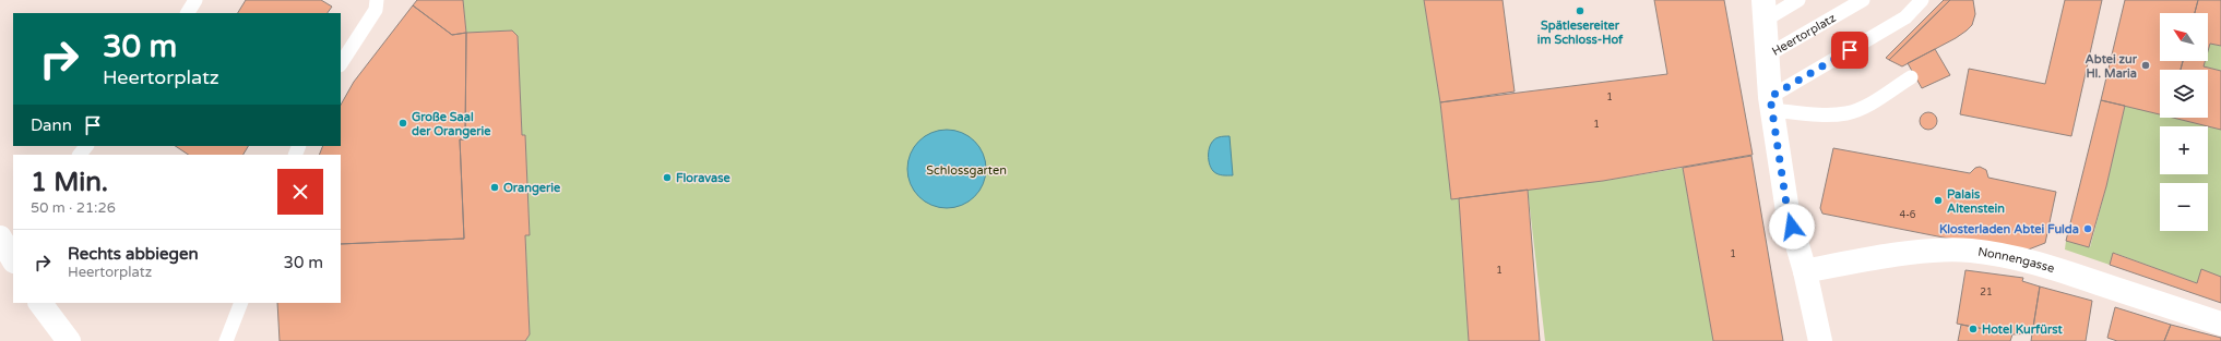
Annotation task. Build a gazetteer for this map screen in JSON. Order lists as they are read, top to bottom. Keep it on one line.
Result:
{"streets":{"street":["Nonnengasse"],"lane":["Heertorplatz"]},"parks":["Schlossgarten"],"places":["Spätlesereiter im Schloss-Hof","Abtei zur Hl. Maria","Große Saal der Orangerie","Floravase","Orangerie","Palais Altenstein","Klosterladen Abtei Fulda","Hotel Kurfürst"],"house_numbers":["1","1","4-6","1","1","21"],"north":"top left","page":{"map_buttons":["+","−"],"turn":["30 m","Heertorplatz"],"then":"Dann","heading":["1 Min.","50 m · 21:26"],"list":[{"name":"Rechts abbiegen","note":"Heertorplatz","value":"30 m"}]}}
